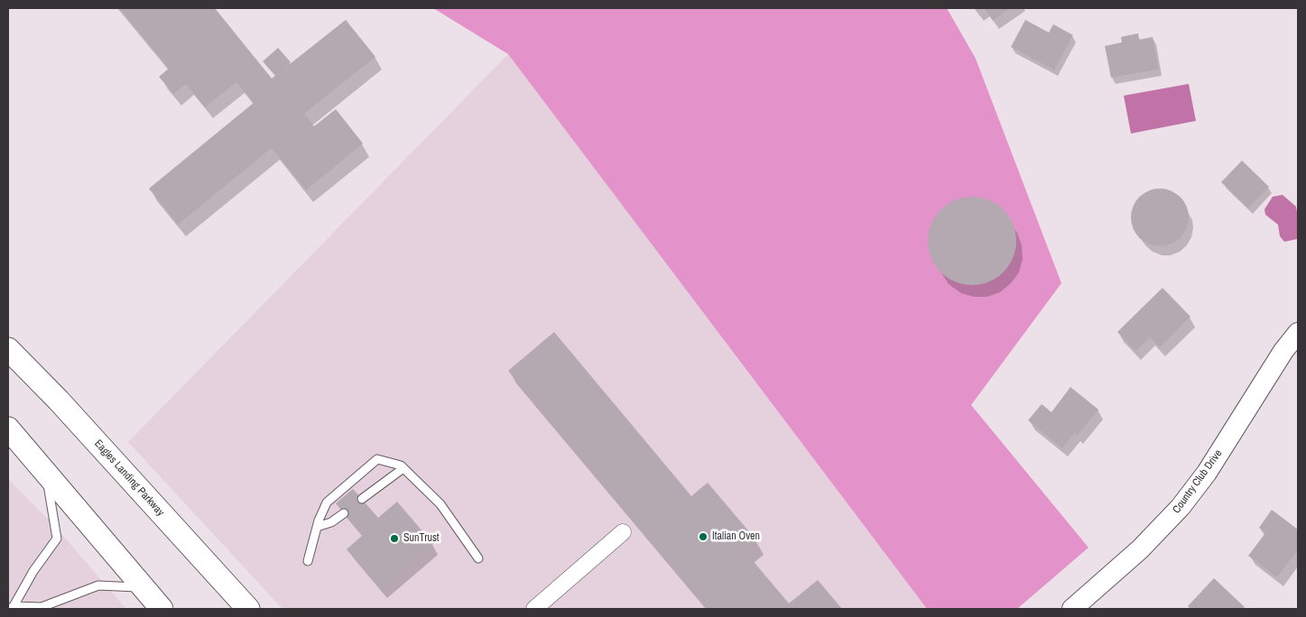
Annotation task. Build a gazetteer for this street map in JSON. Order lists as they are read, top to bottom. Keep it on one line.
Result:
{"streets":{"main road":["Eagles Landing Parkway"],"street":["Country Club Drive"]},"places":["Italian Oven","SunTrust"]}
